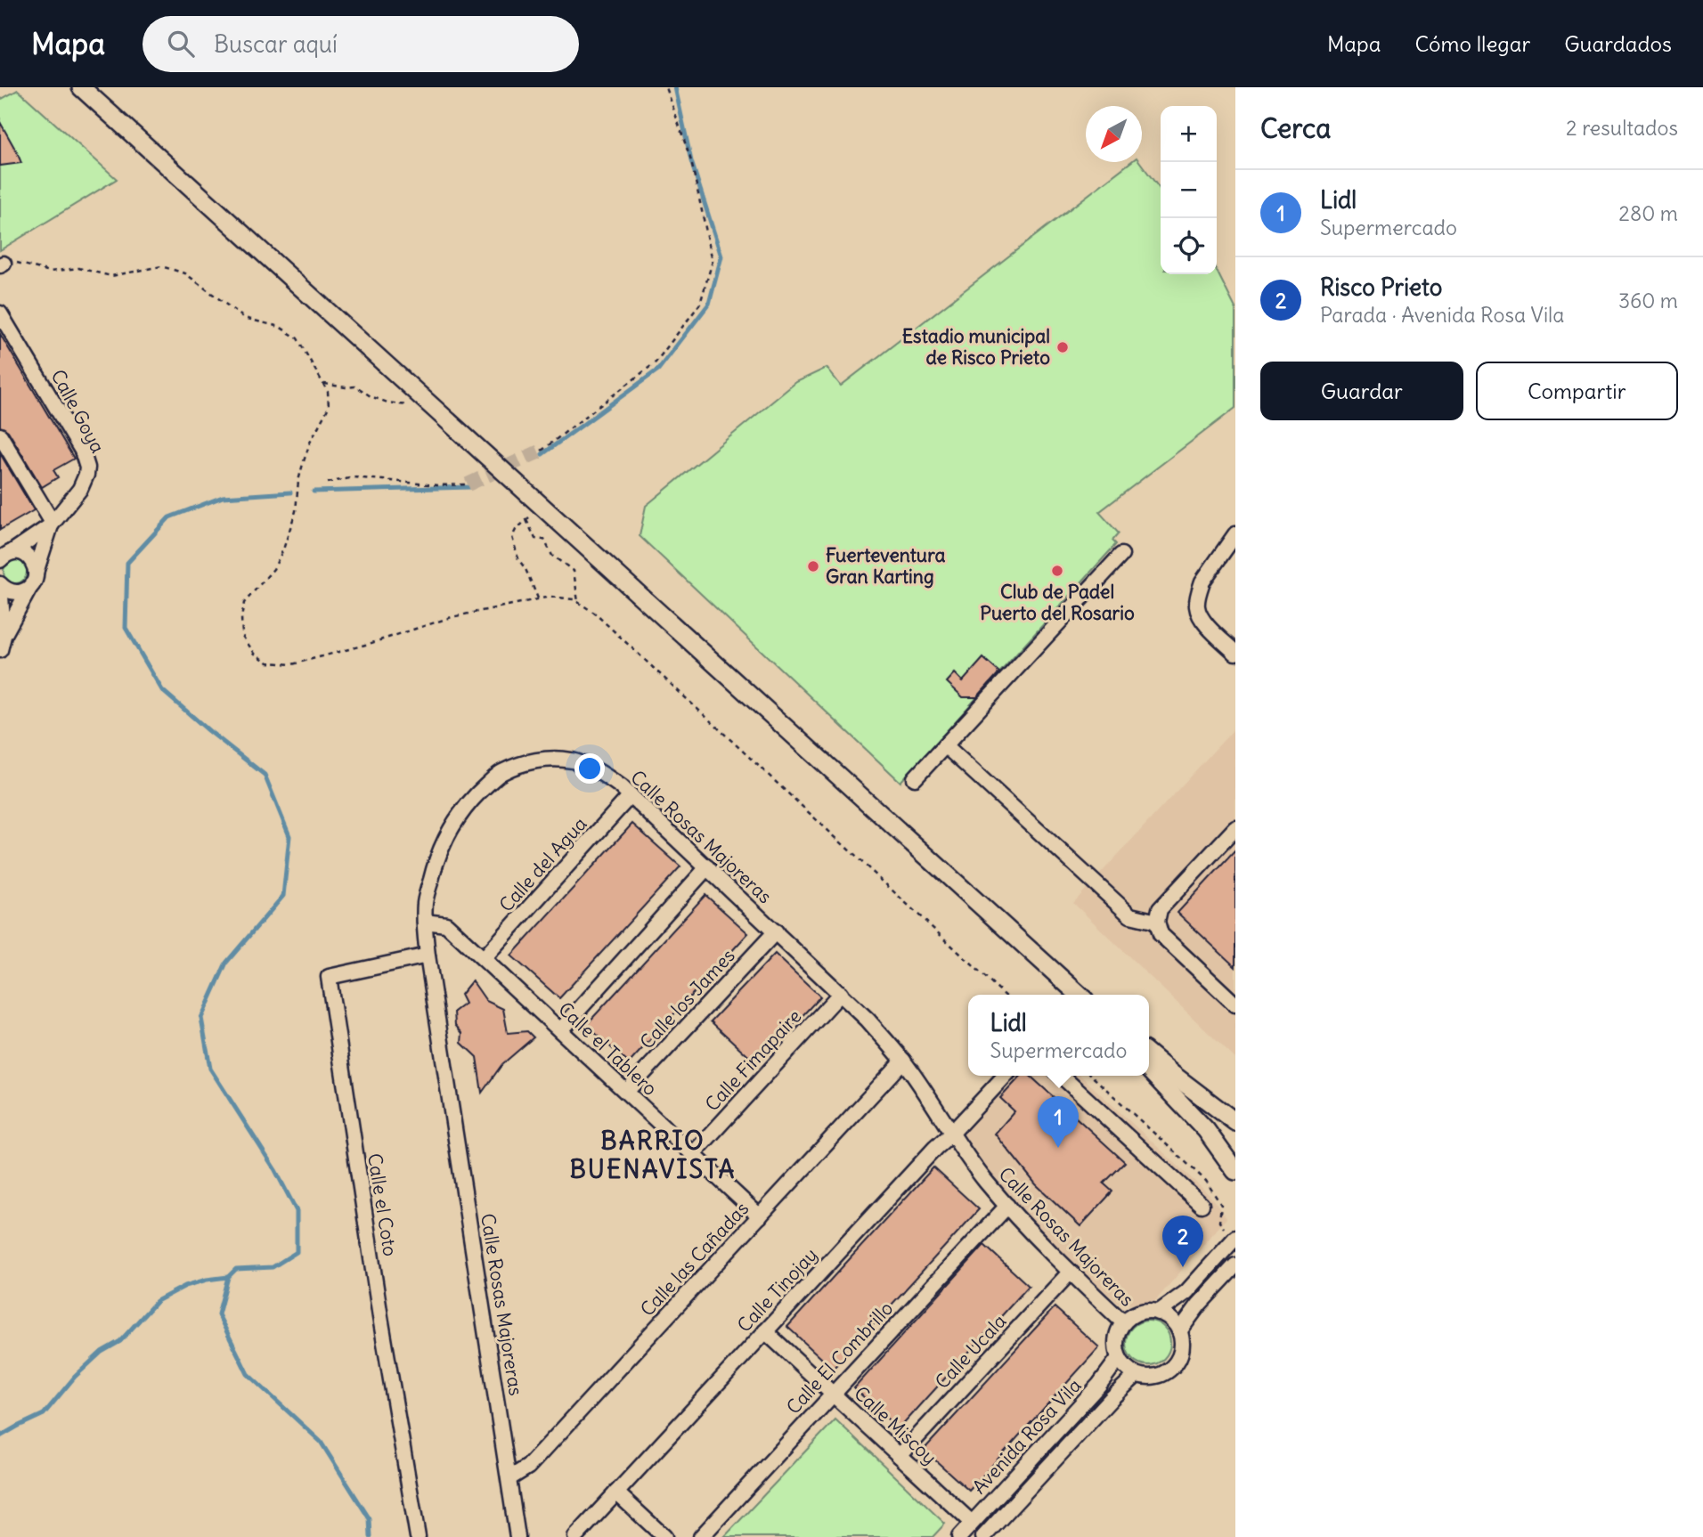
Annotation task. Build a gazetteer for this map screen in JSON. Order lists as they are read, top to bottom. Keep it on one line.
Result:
{"streets":{"street":["Calle Goya","Calle Rosas Majoreras","Calle del Agua","Calle los James","Calle el Tablero","Calle Fimapaire","Calle el Coto","Calle las Cañadas","Calle Tinojay","Calle Ucala","Calle El Combrillo","Calle Miscoy","Avenida Rosa Vila"]},"crossings":[["Calle Rosas Majoreras","Calle del Agua"],["Calle Rosas Majoreras","Calle los James"],["Calle Rosas Majoreras","Calle el Tablero"],["Calle Rosas Majoreras","Calle Fimapaire"],["Calle Rosas Majoreras","Calle el Coto"],["Calle Rosas Majoreras","Calle las Cañadas"],["Calle Rosas Majoreras","Calle Tinojay"],["Calle Rosas Majoreras","Calle Ucala"],["Calle Rosas Majoreras","Calle El Combrillo"],["Calle Rosas Majoreras","Avenida Rosa Vila"],["Calle del Agua","Calle el Tablero"],["Calle los James","Calle el Tablero"],["Calle el Tablero","Calle Fimapaire"],["Calle el Tablero","Calle las Cañadas"],["Calle Tinojay","Calle Miscoy"],["Calle Ucala","Calle Miscoy"],["Calle El Combrillo","Calle Miscoy"],["Calle Miscoy","Avenida Rosa Vila"]],"districts":["BARRIO BUENAVISTA"],"places":["Estadio municipal de Risco Prieto","Fuerteventura Gran Karting","Club de Padel Puerto del Rosario"],"north":"bottom left","page":{"header":"Mapa","search":"Buscar aquí","nav":["Mapa","Cómo llegar","Guardados"],"heading":["Cerca","2 resultados"],"map_buttons":["+","−"],"list":[{"mark":"1","name":"Lidl","note":"Supermercado","value":"280 m"},{"mark":"2","name":"Risco Prieto","note":"Parada · Avenida Rosa Vila","value":"360 m"}],"buttons":["Guardar","Compartir"],"popup":["Lidl","Supermercado"],"pins":["1","2"]}}
